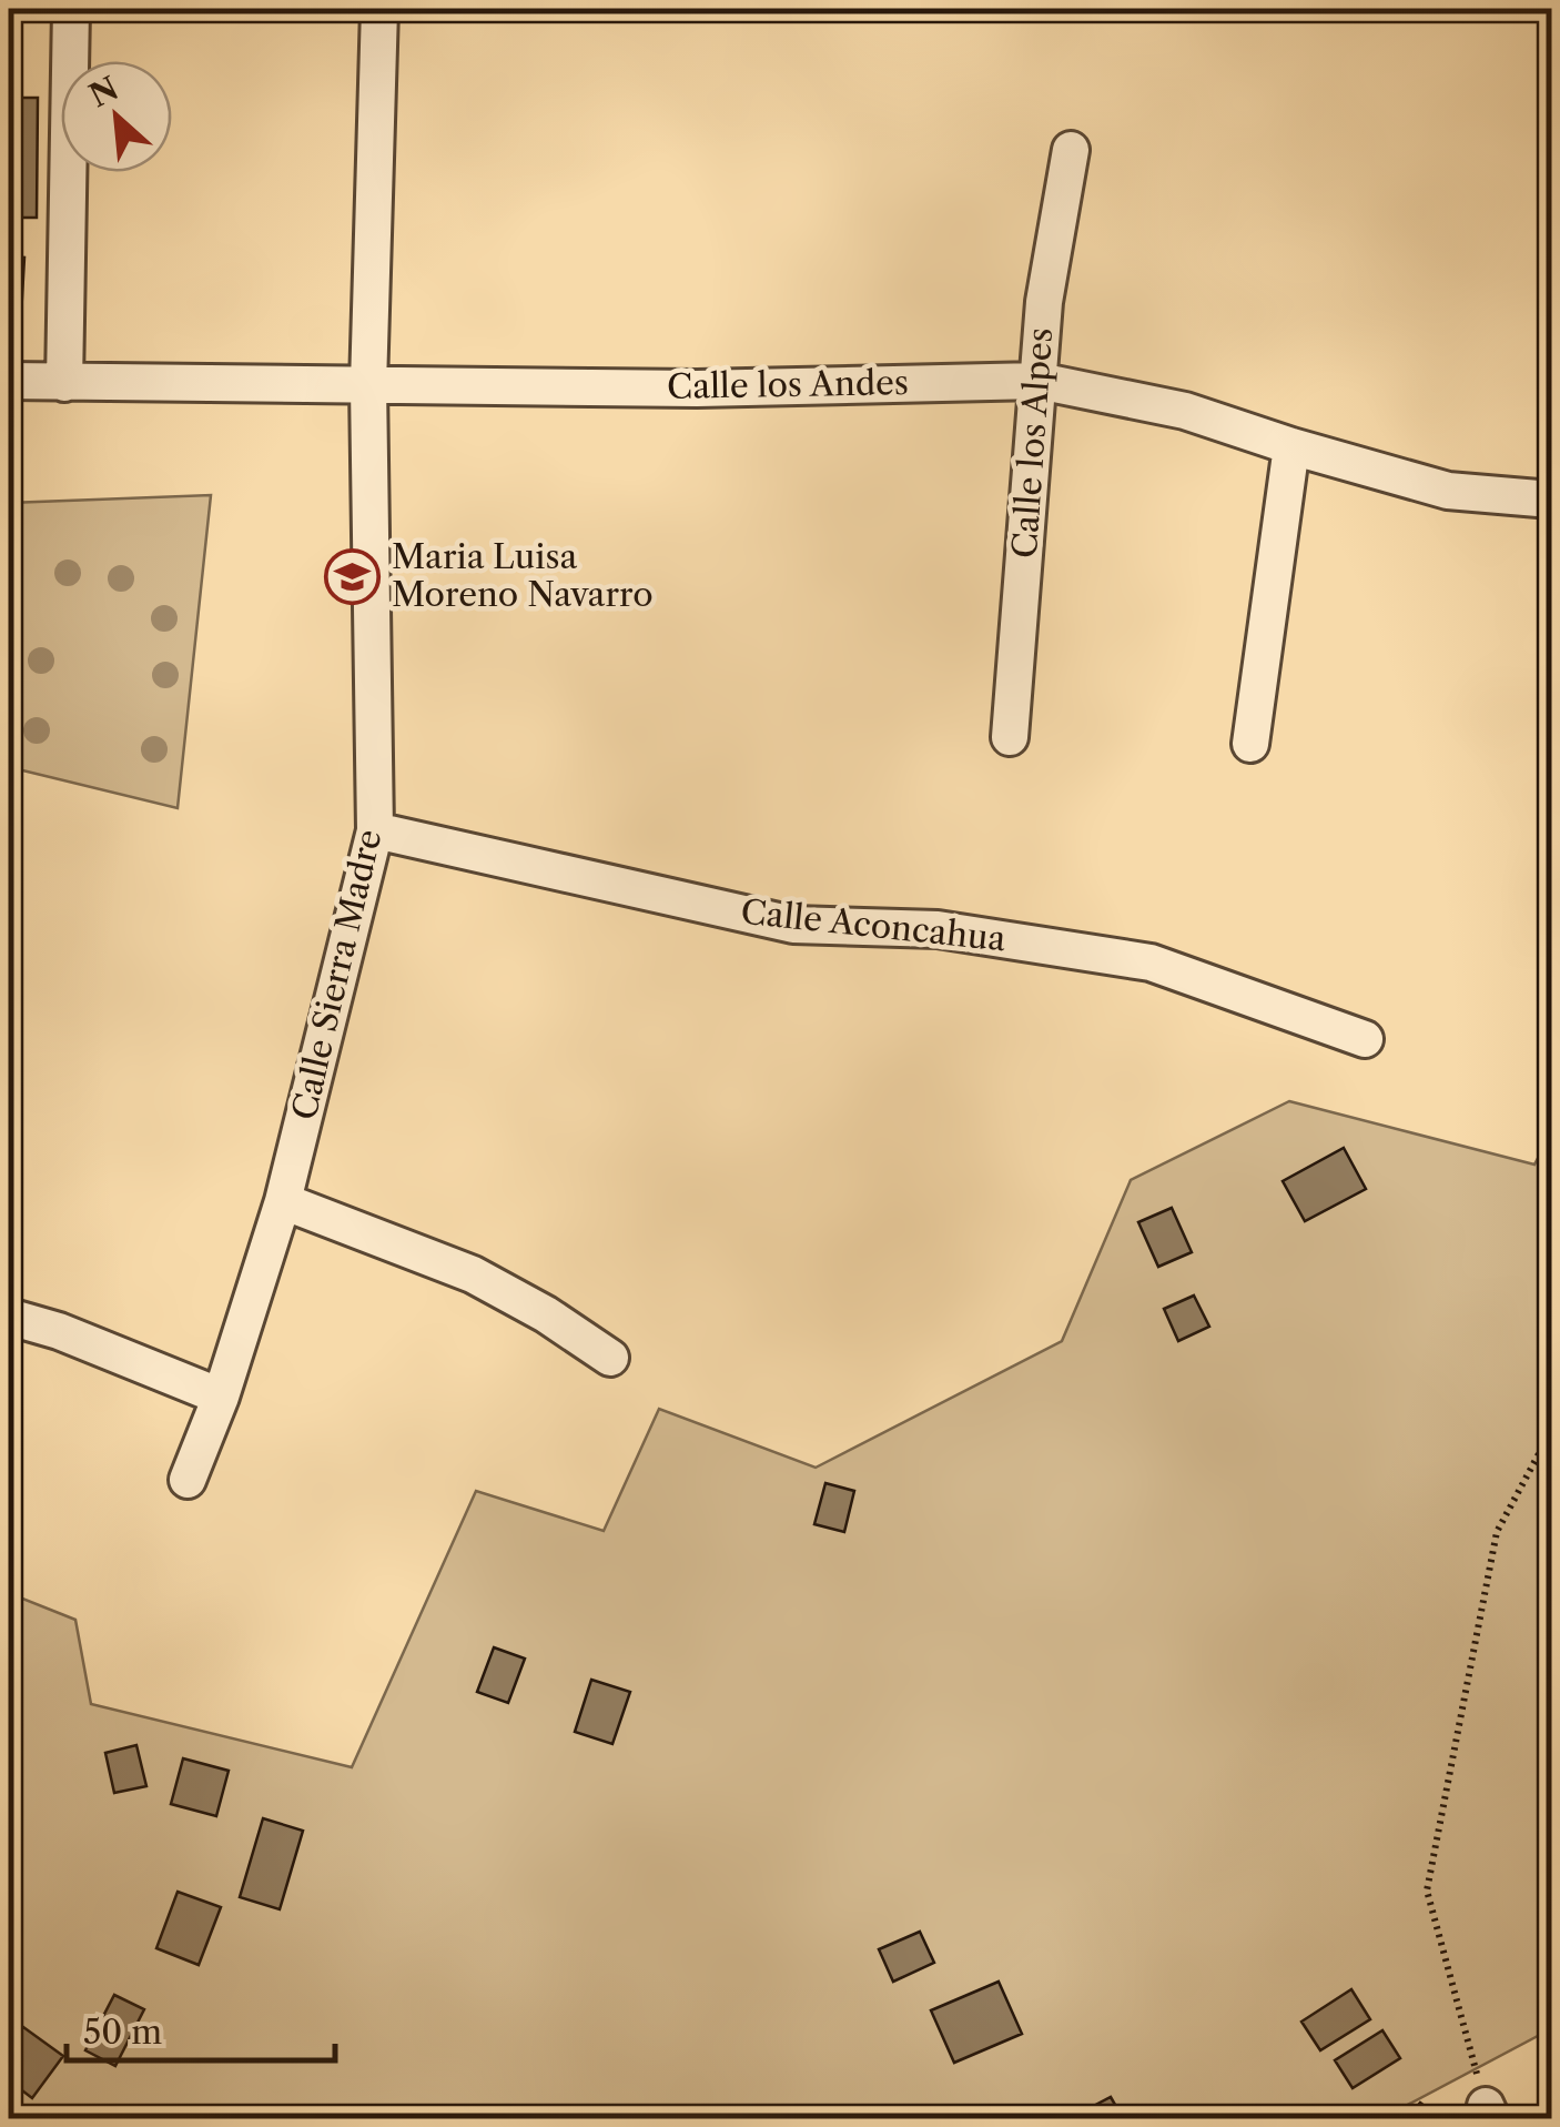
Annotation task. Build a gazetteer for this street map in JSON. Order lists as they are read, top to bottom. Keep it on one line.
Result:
{"streets":{"street":["Calle los Andes","Calle los Alpes","Calle Aconcahua","Calle Sierra Madre"]},"crossings":[["Calle los Andes","Calle los Alpes"],["Calle los Andes","Calle Sierra Madre"],["Calle Aconcahua","Calle Sierra Madre"]],"places":{"school or university":["Maria Luisa Moreno Navarro"]},"scale_bar":"50 m","north":"top left"}
